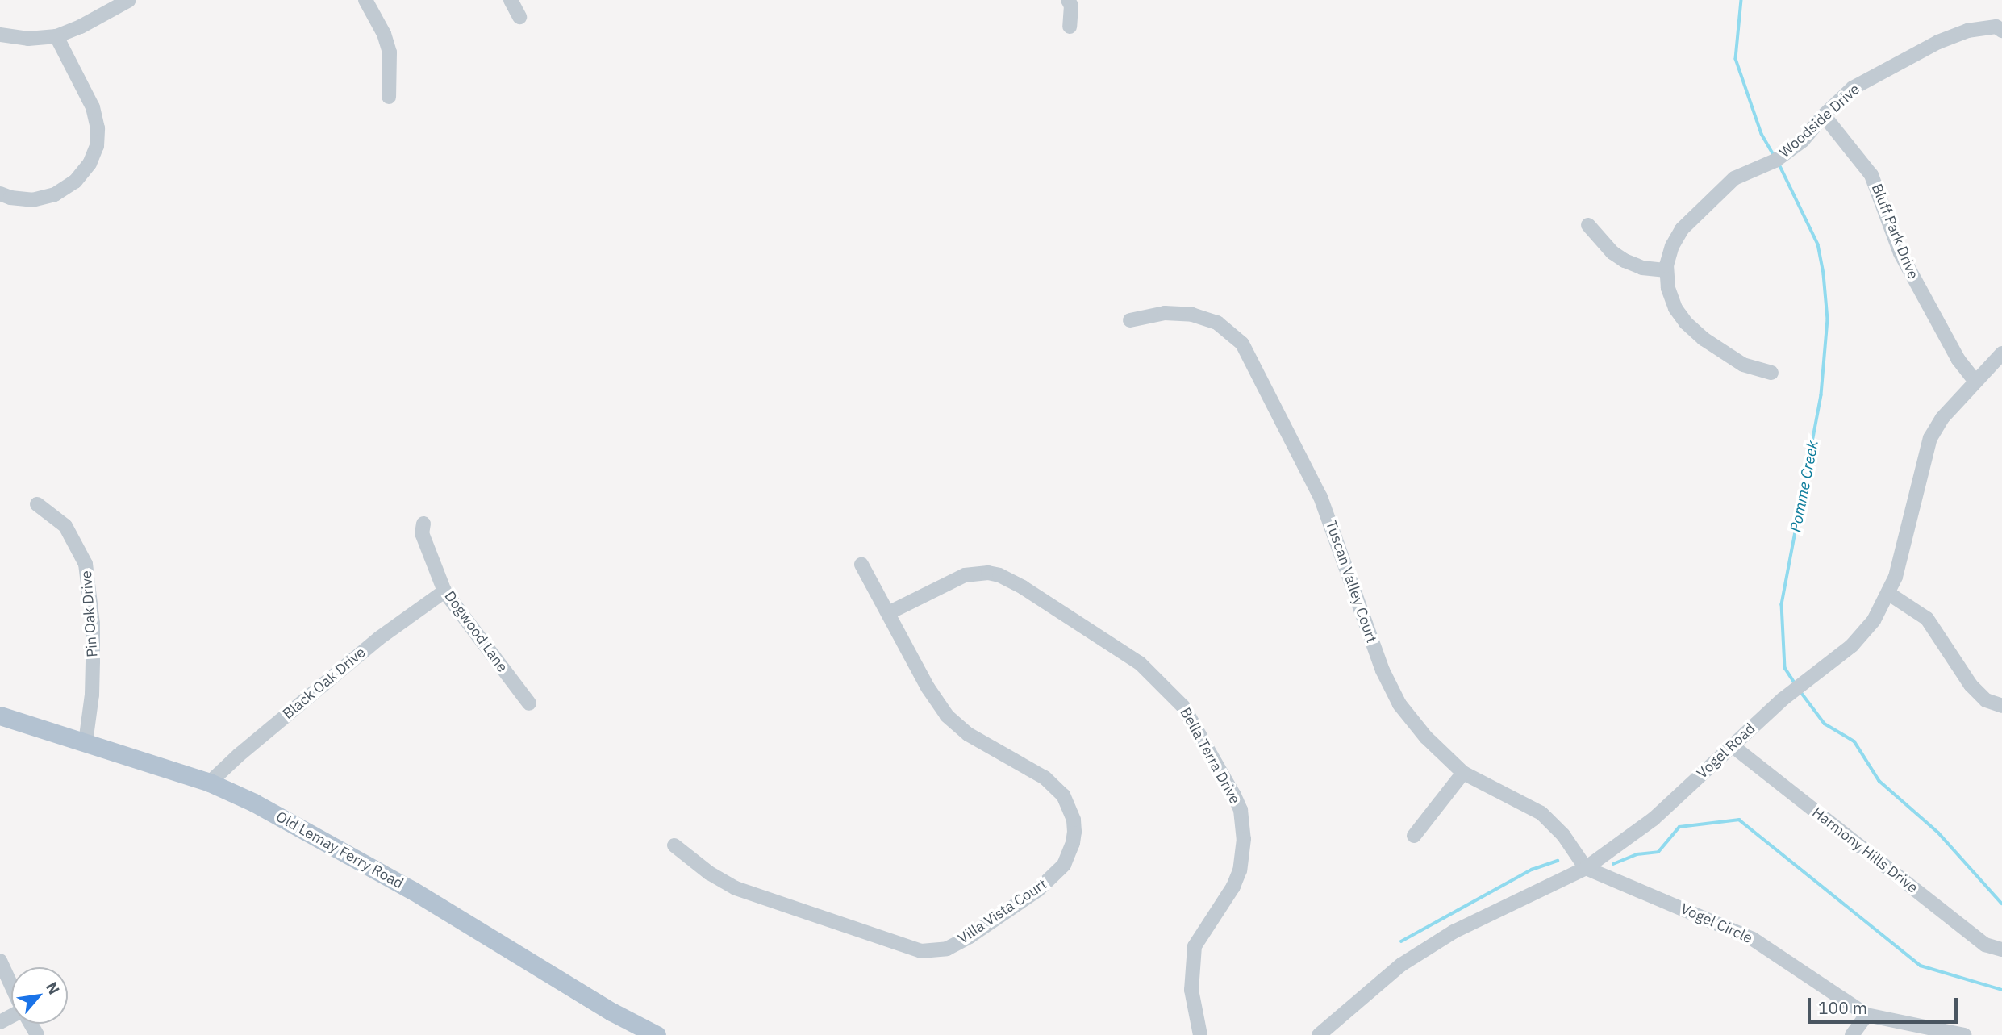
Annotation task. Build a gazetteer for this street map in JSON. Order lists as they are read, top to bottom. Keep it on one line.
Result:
{"streets":{"main road":["Old Lemay Ferry Road"],"street":["Woodside Drive","Bluff Park Drive","Tuscan Valley Court","Pin Oak Drive","Dogwood Lane","Black Oak Drive","Vogel Road","Bella Terra Drive","Harmony Hills Drive","Villa Vista Court","Vogel Circle"]},"crossings":[["Woodside Drive","Bluff Park Drive"],["Bluff Park Drive","Vogel Road"],["Tuscan Valley Court","Vogel Road"],["Tuscan Valley Court","Vogel Circle"],["Pin Oak Drive","Old Lemay Ferry Road"],["Dogwood Lane","Black Oak Drive"],["Black Oak Drive","Old Lemay Ferry Road"],["Vogel Road","Harmony Hills Drive"],["Vogel Road","Vogel Circle"],["Bella Terra Drive","Villa Vista Court"]],"water":["Pomme Creek"],"scale_bar":"100 m","north":"top right"}
